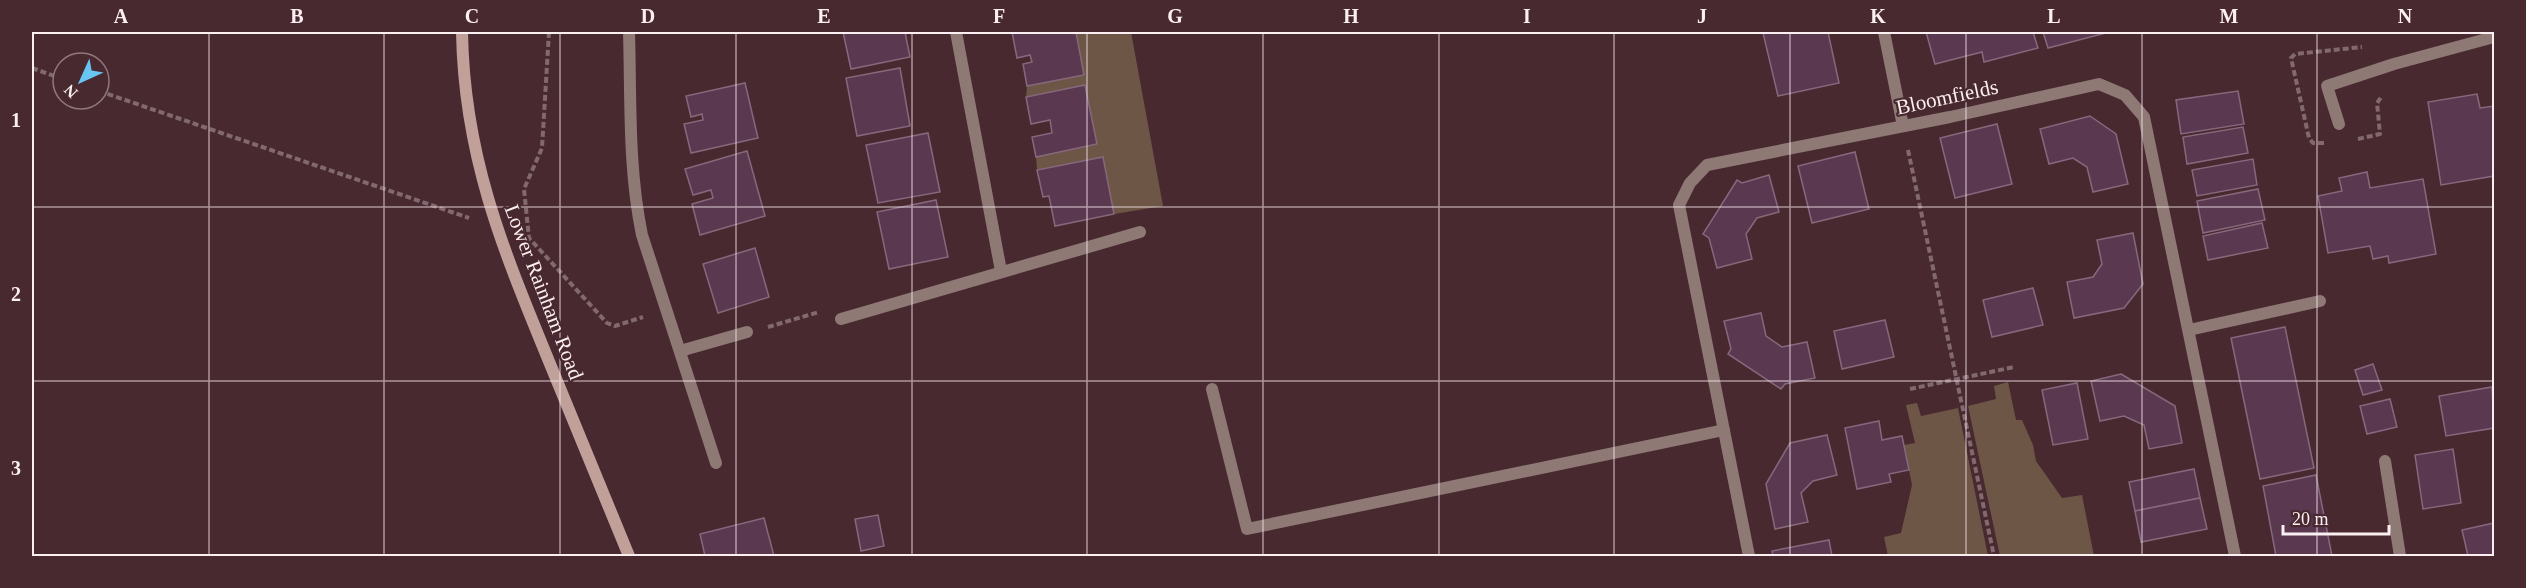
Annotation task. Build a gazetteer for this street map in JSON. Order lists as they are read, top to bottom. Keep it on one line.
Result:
{"streets":{"street":["Bloomfields","Lower Rainham Road"]},"scale_bar":"20 m","north":"bottom left","grid":{"columns":["A","B","C","D","E","F","G","H","I","J","K","L","M","N"],"rows":["1","2","3"]}}
